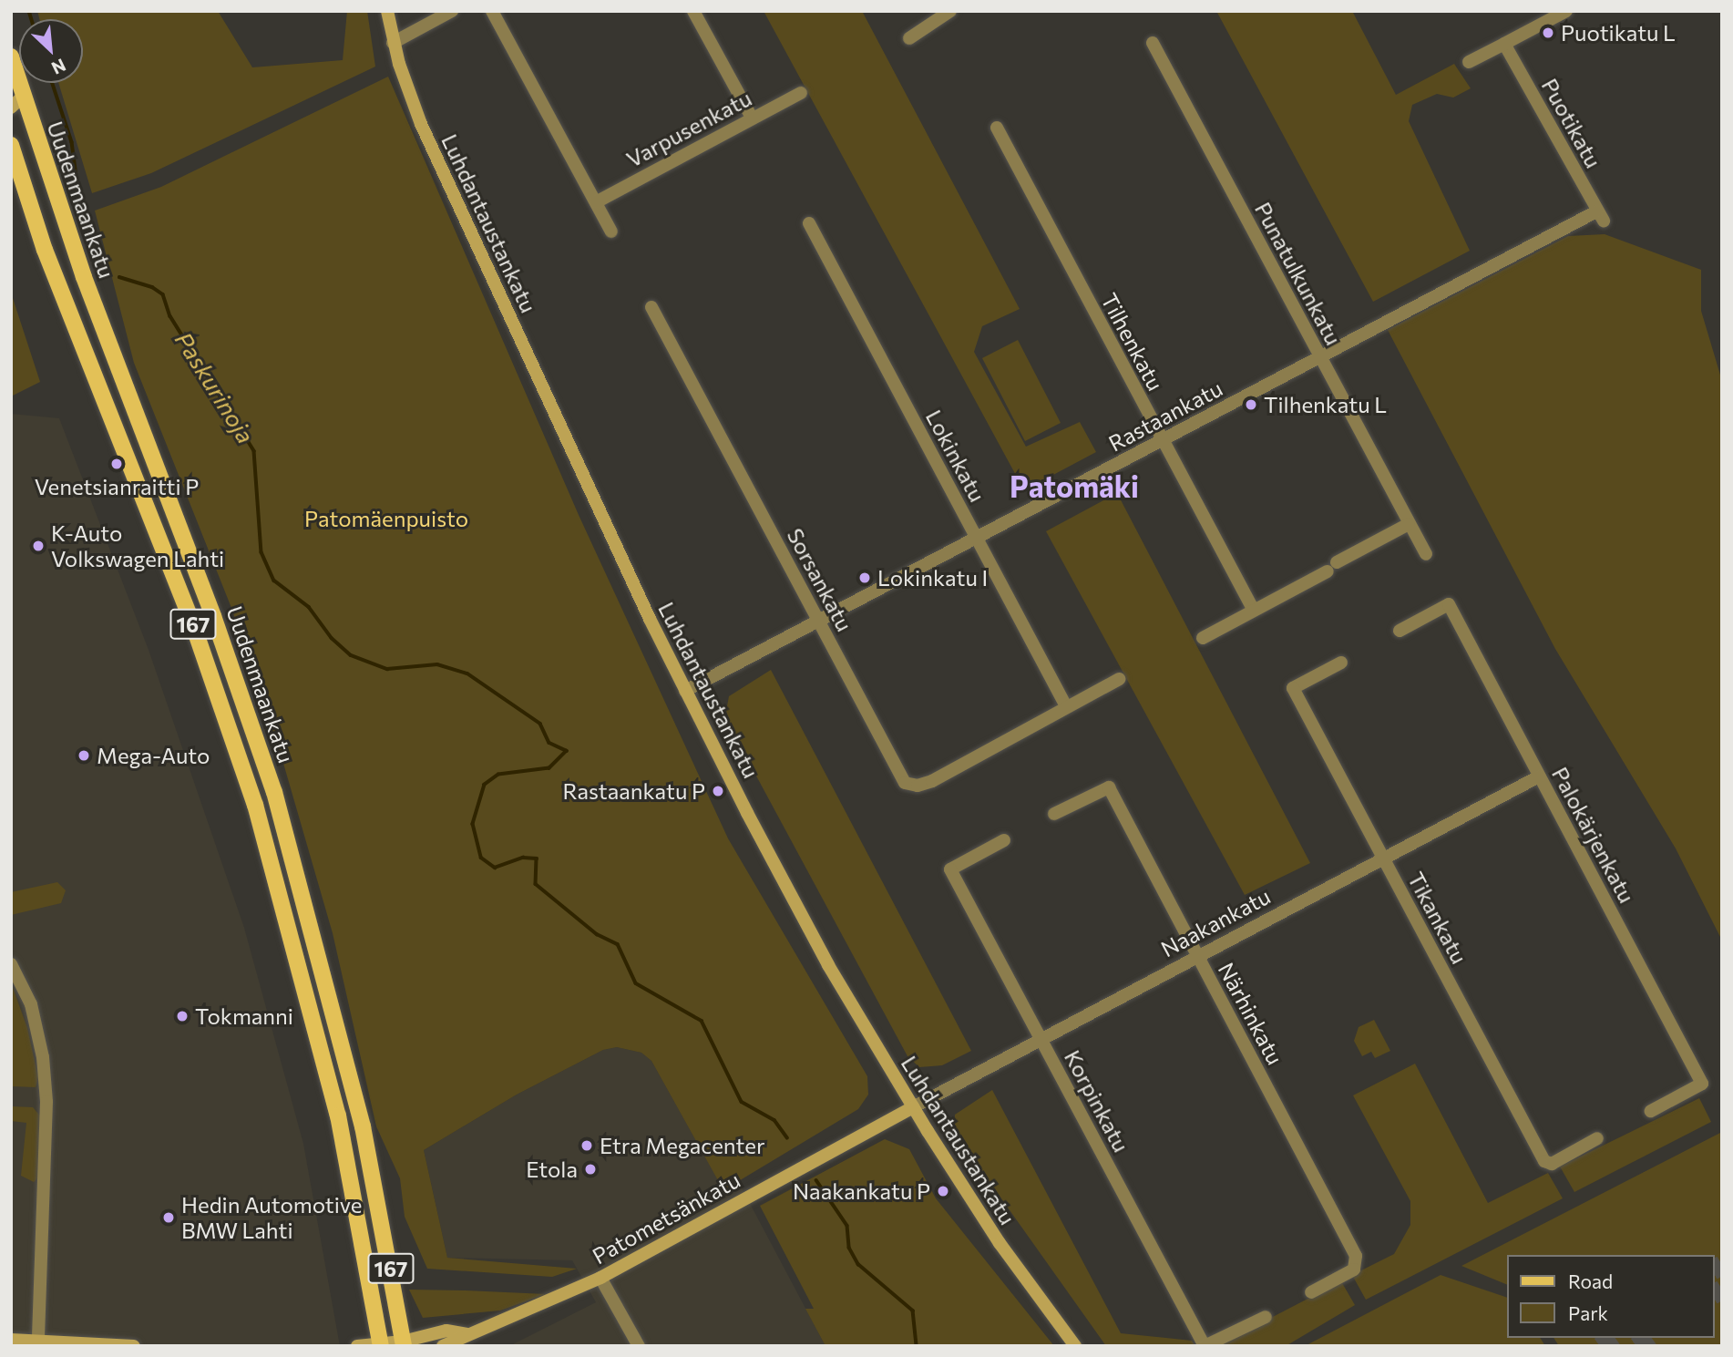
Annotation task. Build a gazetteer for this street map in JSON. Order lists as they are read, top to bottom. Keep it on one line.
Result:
{"streets":{"main road":["Uudenmaankatu","167"],"street":["Puotikatu","Varpusenkatu","Luhdantaustankatu","Punatulkunkatu","Tilhenkatu","Rastaankatu","Lokinkatu","Sorsankatu","Palokärjenkatu","Tikankatu","Naakankatu","Närhinkatu","Korpinkatu","Patometsänkatu"]},"crossings":[["Puotikatu","Rastaankatu"],["Uudenmaankatu","Patometsänkatu"],["Luhdantaustankatu","Rastaankatu"],["Luhdantaustankatu","Naakankatu"],["Luhdantaustankatu","Patometsänkatu"],["Punatulkunkatu","Rastaankatu"],["Tilhenkatu","Rastaankatu"],["Rastaankatu","Lokinkatu"],["Rastaankatu","Sorsankatu"],["Lokinkatu","Sorsankatu"],["Palokärjenkatu","Naakankatu"],["Tikankatu","Naakankatu"],["Naakankatu","Närhinkatu"],["Naakankatu","Korpinkatu"],["Naakankatu","Patometsänkatu"]],"districts":["Patomäki"],"water":["Paskurinoja"],"parks":["Patomäenpuisto"],"places":["Puotikatu L","Tilhenkatu L","Venetsianraitti P","K-Auto Volkswagen Lahti","Lokinkatu I","Mega-Auto","Rastaankatu P","Tokmanni","Etra Megacenter","Etola","Naakankatu P","Hedin Automotive BMW Lahti"],"legend":["Road","Park"],"north":"bottom right"}
